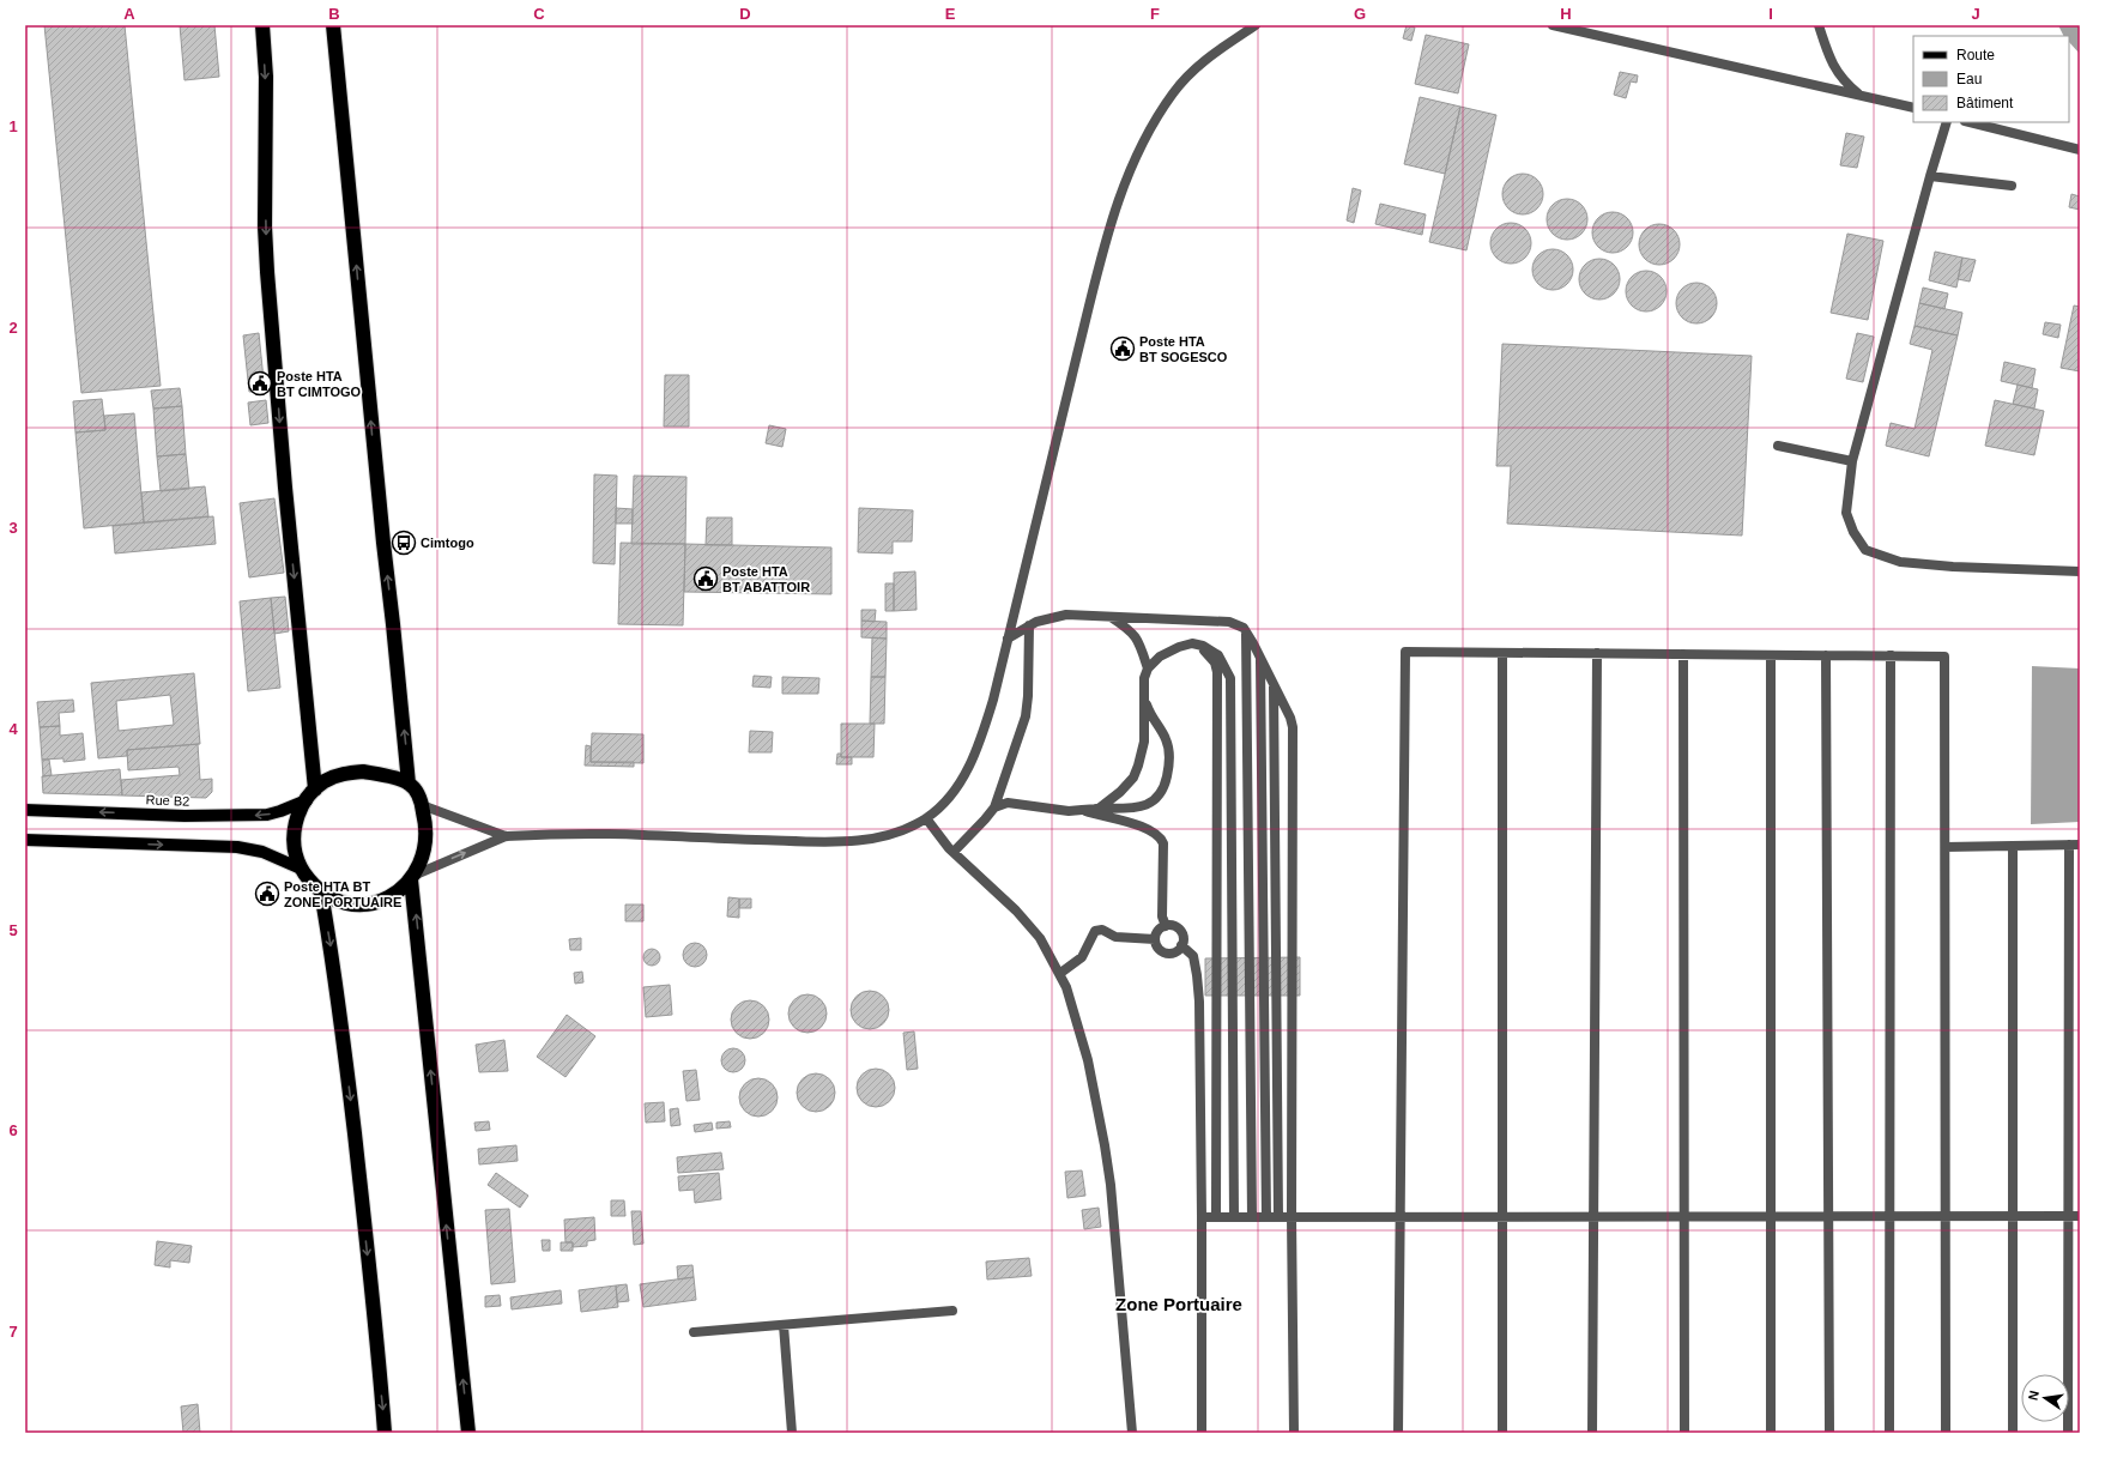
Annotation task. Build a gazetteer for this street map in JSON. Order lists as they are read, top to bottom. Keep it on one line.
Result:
{"streets":{"main road":["Rue B2"]},"districts":["Zone Portuaire"],"places":{"public building":["Poste HTA BT SOGESCO","Poste HTA BT CIMTOGO","Poste HTA BT ABATTOIR","Poste HTA BT ZONE PORTUAIRE"],"bus stop":["Cimtogo"]},"legend":["Route","Eau","Bâtiment"],"north":"left","grid":{"columns":["A","B","C","D","E","F","G","H","I","J"],"rows":["1","2","3","4","5","6","7"]}}
